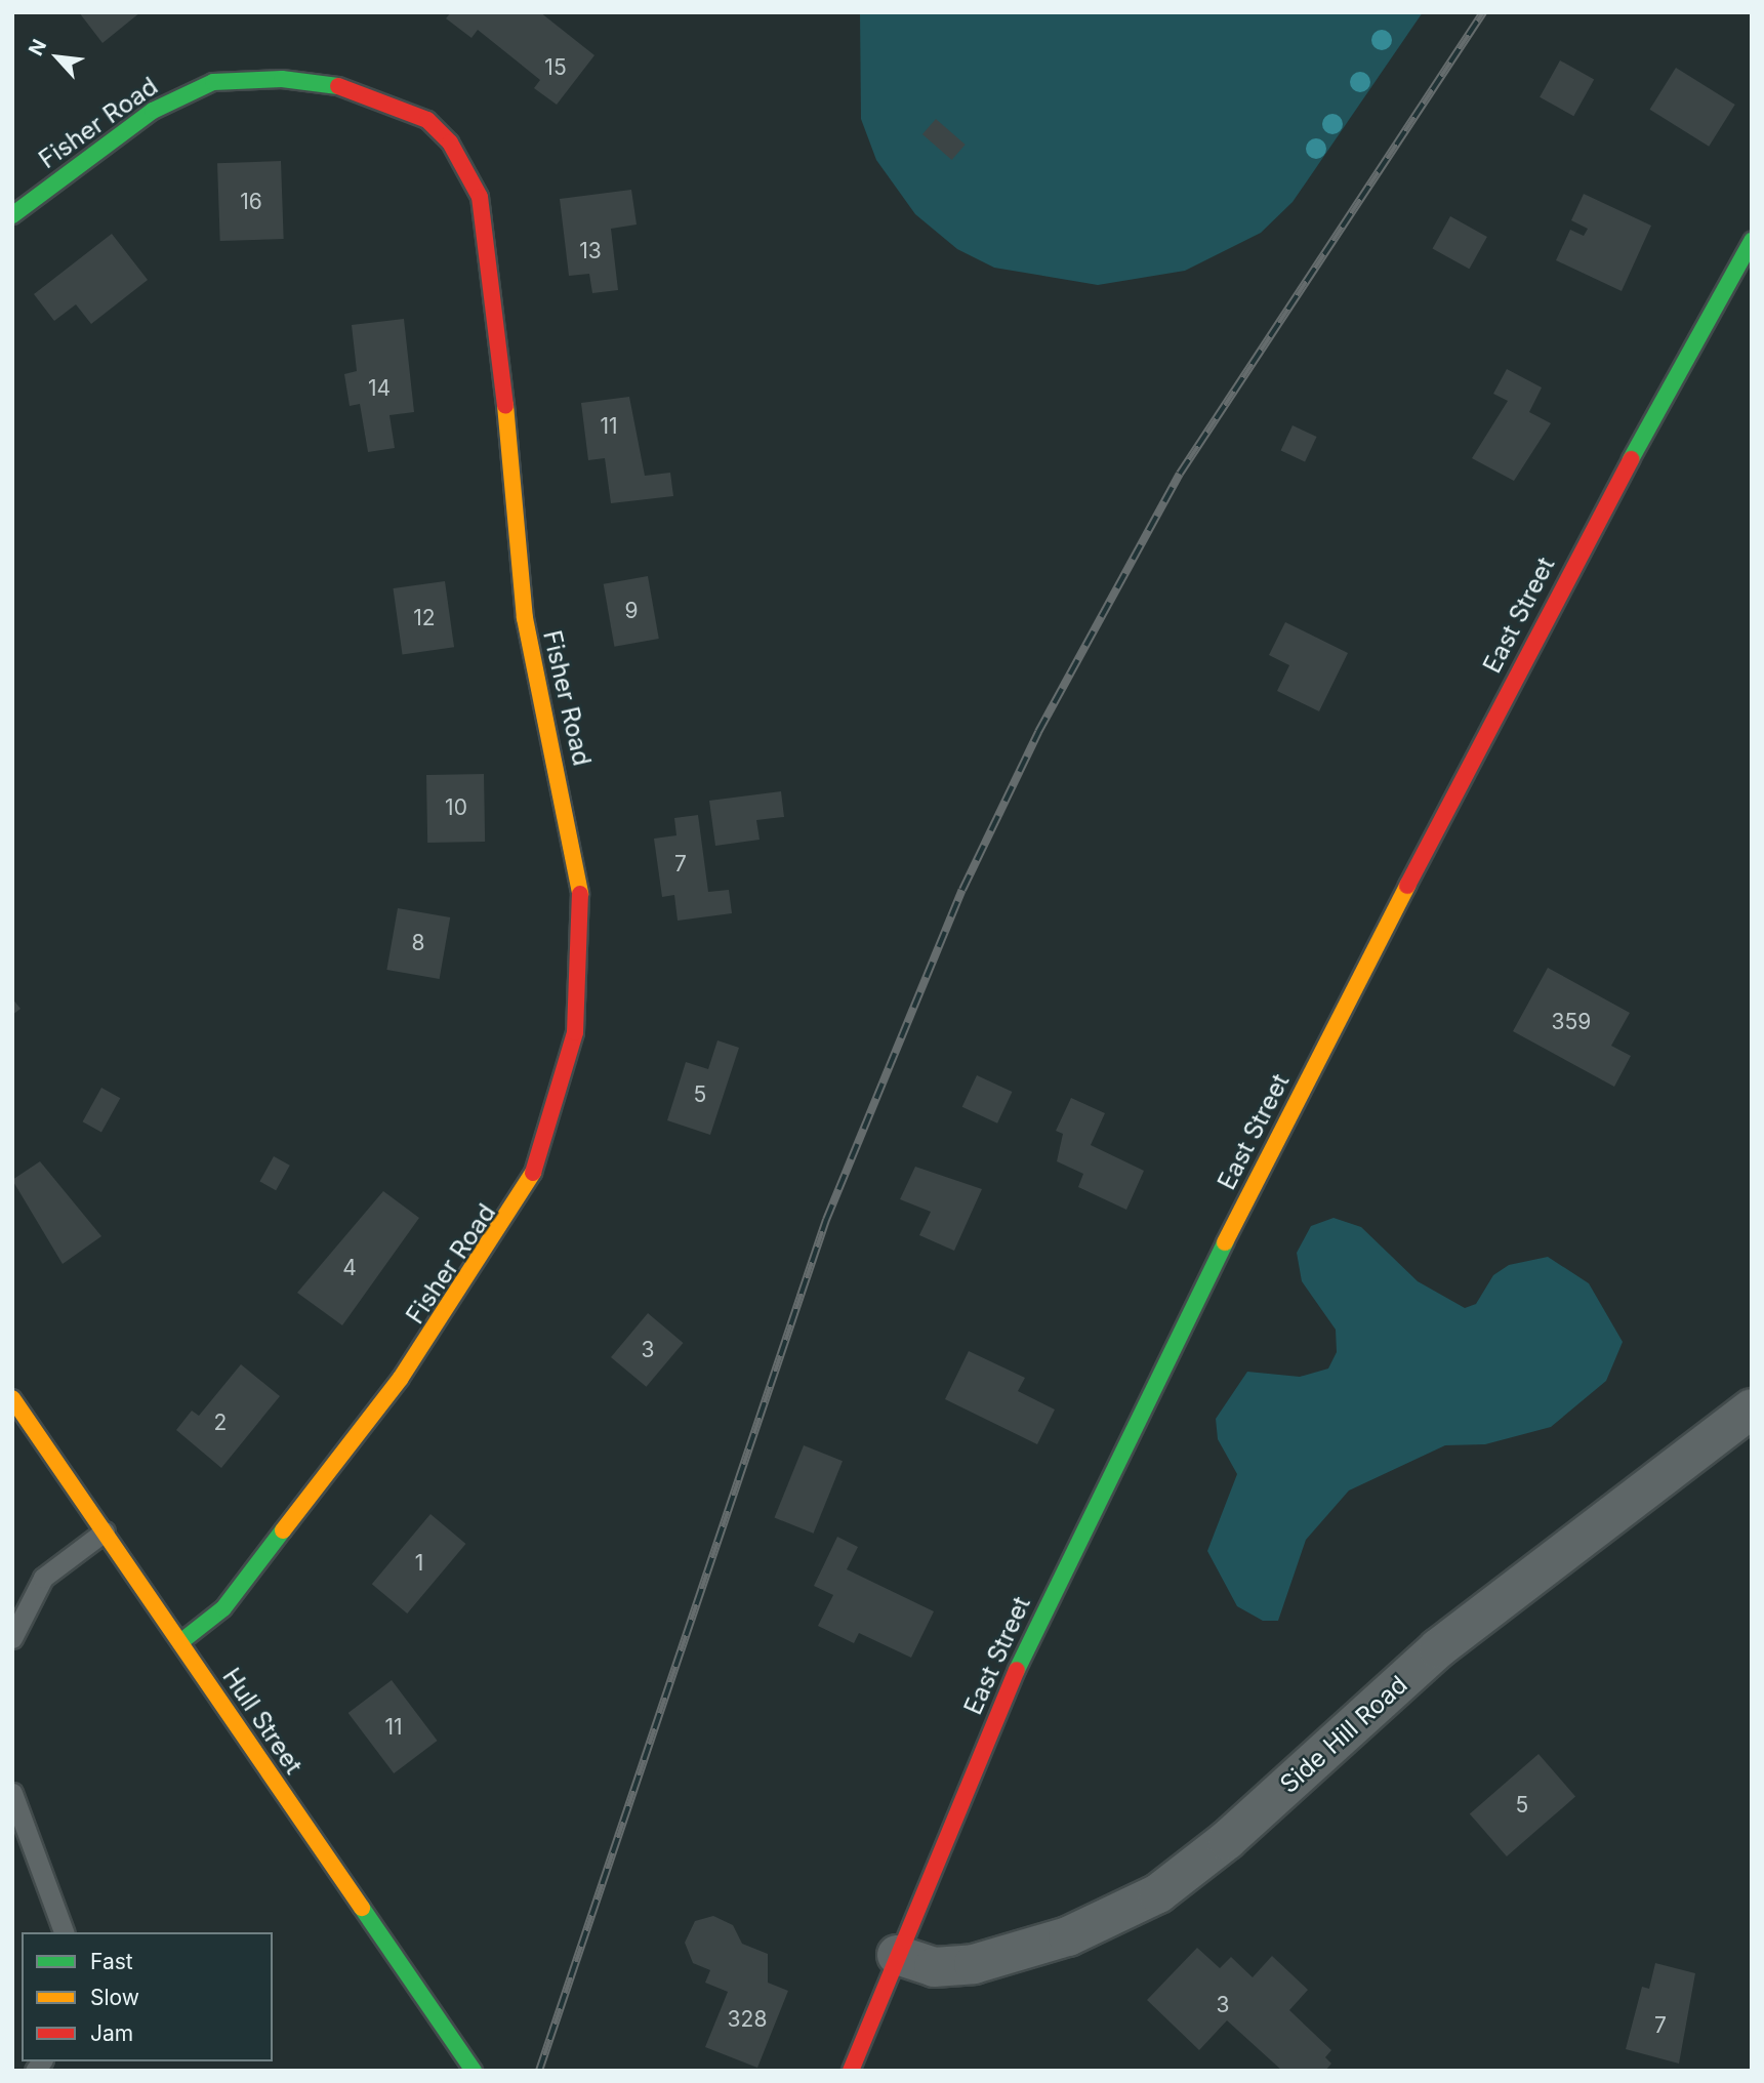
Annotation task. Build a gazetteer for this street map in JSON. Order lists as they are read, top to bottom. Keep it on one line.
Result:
{"streets":{"main road":["Fisher Road","East Street","Hull Street"],"street":["Side Hill Road"]},"crossings":[["Fisher Road","Hull Street"],["East Street","Side Hill Road"]],"house_numbers":["15","16","13","14","11","9","12","10","7","8","359","5","4","3","2","1","11","5","3","328","7"],"legend":["Fast","Slow","Jam"],"north":"top left"}
